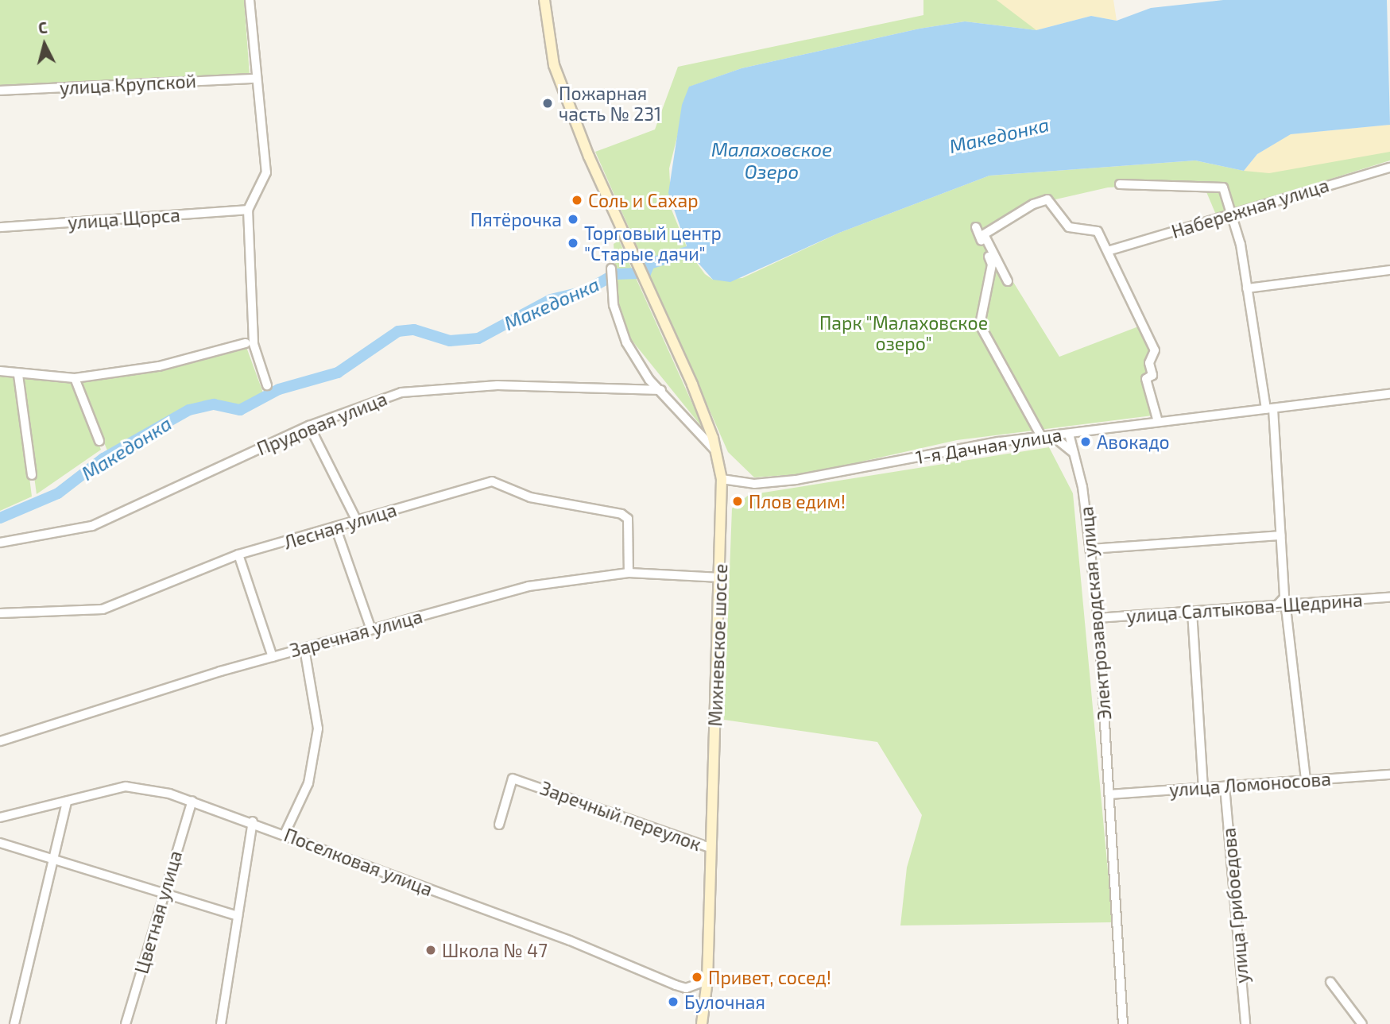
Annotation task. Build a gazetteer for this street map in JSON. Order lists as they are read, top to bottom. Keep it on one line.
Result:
{"streets":{"main road":["Михневское шоссе"],"street":["улица Крупской","Набережная улица","улица Щорса","Прудовая улица","1-я Дачная улица","Лесная улица","улица Салтыкова-Щедрина","Электрозаводская улица","Заречная улица","улица Ломоносова","Заречный переулок","Поселковая улица","улица Грибоедова","Цветная улица"]},"crossings":[["1-я Дачная улица","Электрозаводская улица"],["1-я Дачная улица","Михневское шоссе"],["Лесная улица","Заречная улица"],["улица Салтыкова-Щедрина","Электрозаводская улица"],["Электрозаводская улица","улица Ломоносова"],["Заречная улица","Михневское шоссе"],["Михневское шоссе","Заречный переулок"],["Михневское шоссе","Поселковая улица"],["улица Ломоносова","улица Грибоедова"],["Поселковая улица","Цветная улица"]],"water":["Македонка","Малаховское Озеро"],"parks":["Парк \"Малаховское озеро\""],"places":["Пожарная часть № 231","Соль и Сахар","Пятёрочка","Торговый центр \"Старые дачи\"","Авокадо","Плов едим!","Школа № 47","Привет, сосед!","Булочная"],"north":"top"}
